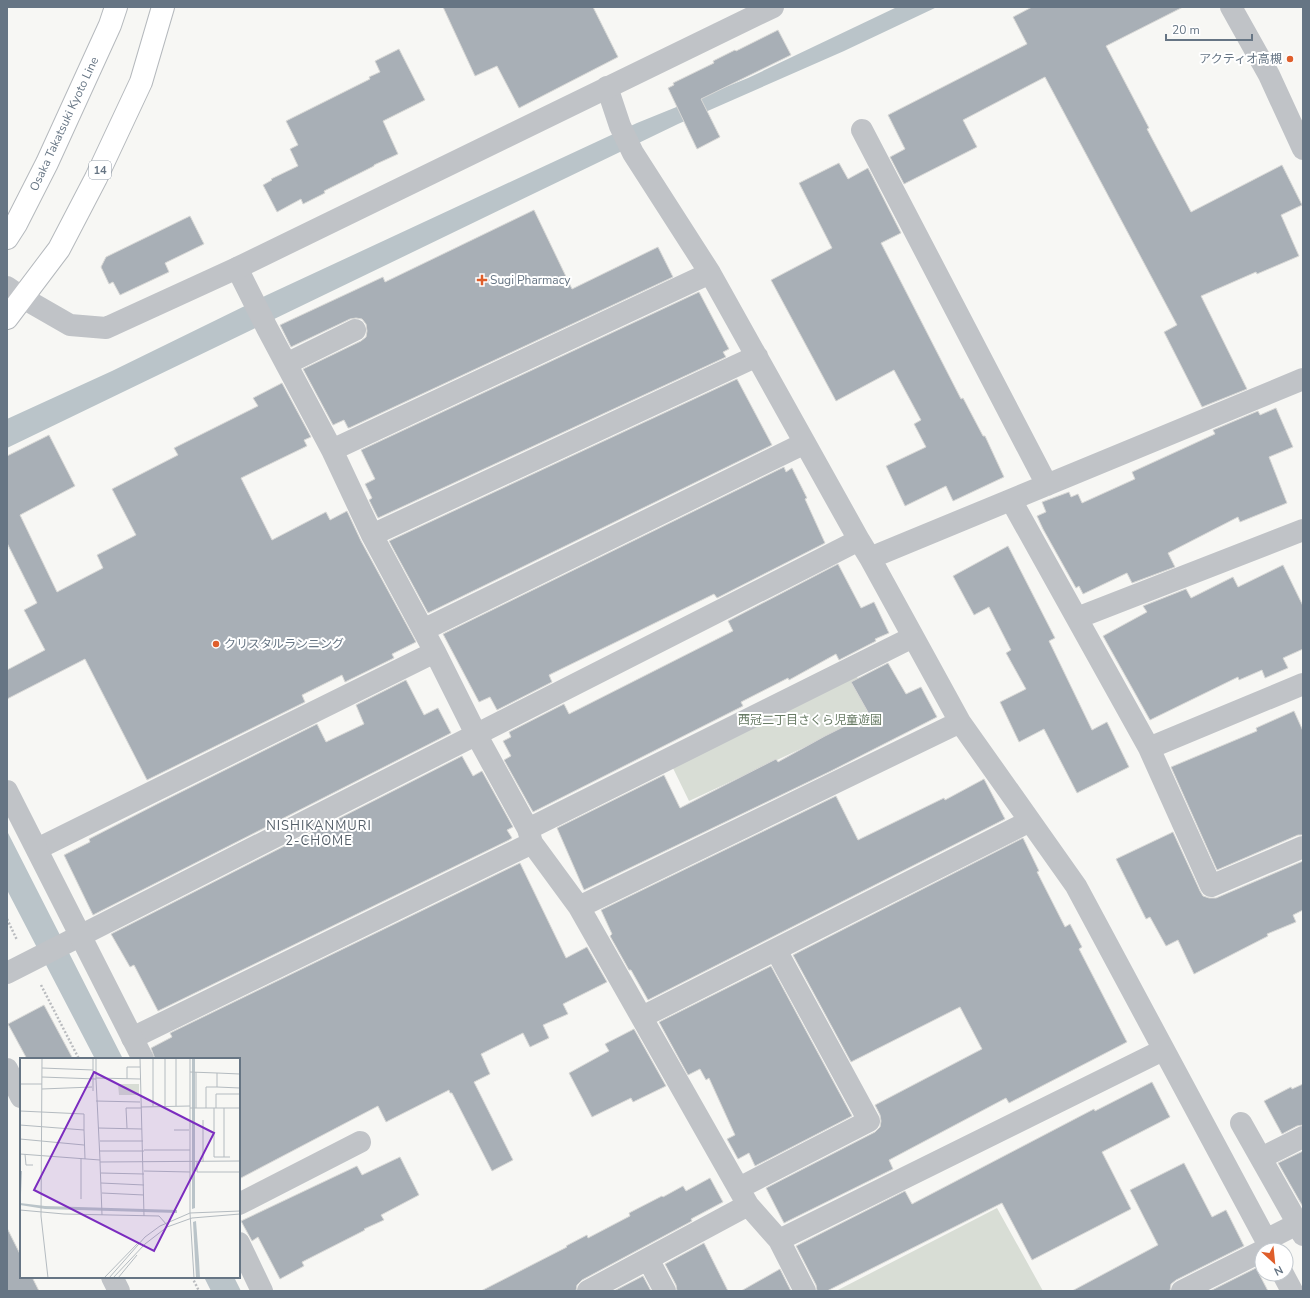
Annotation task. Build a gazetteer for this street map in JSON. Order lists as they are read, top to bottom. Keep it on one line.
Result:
{"streets":{"main road":["Osaka Takatsuki Kyoto Line","14"]},"districts":["NISHIKANMURI 2-CHOME"],"parks":["西冠二丁目さくら児童遊園"],"places":{"other":["アクティオ高槻","クリスタルランニング"],"health":["Sugi Pharmacy"]},"scale_bar":"20 m","north":"bottom right"}
